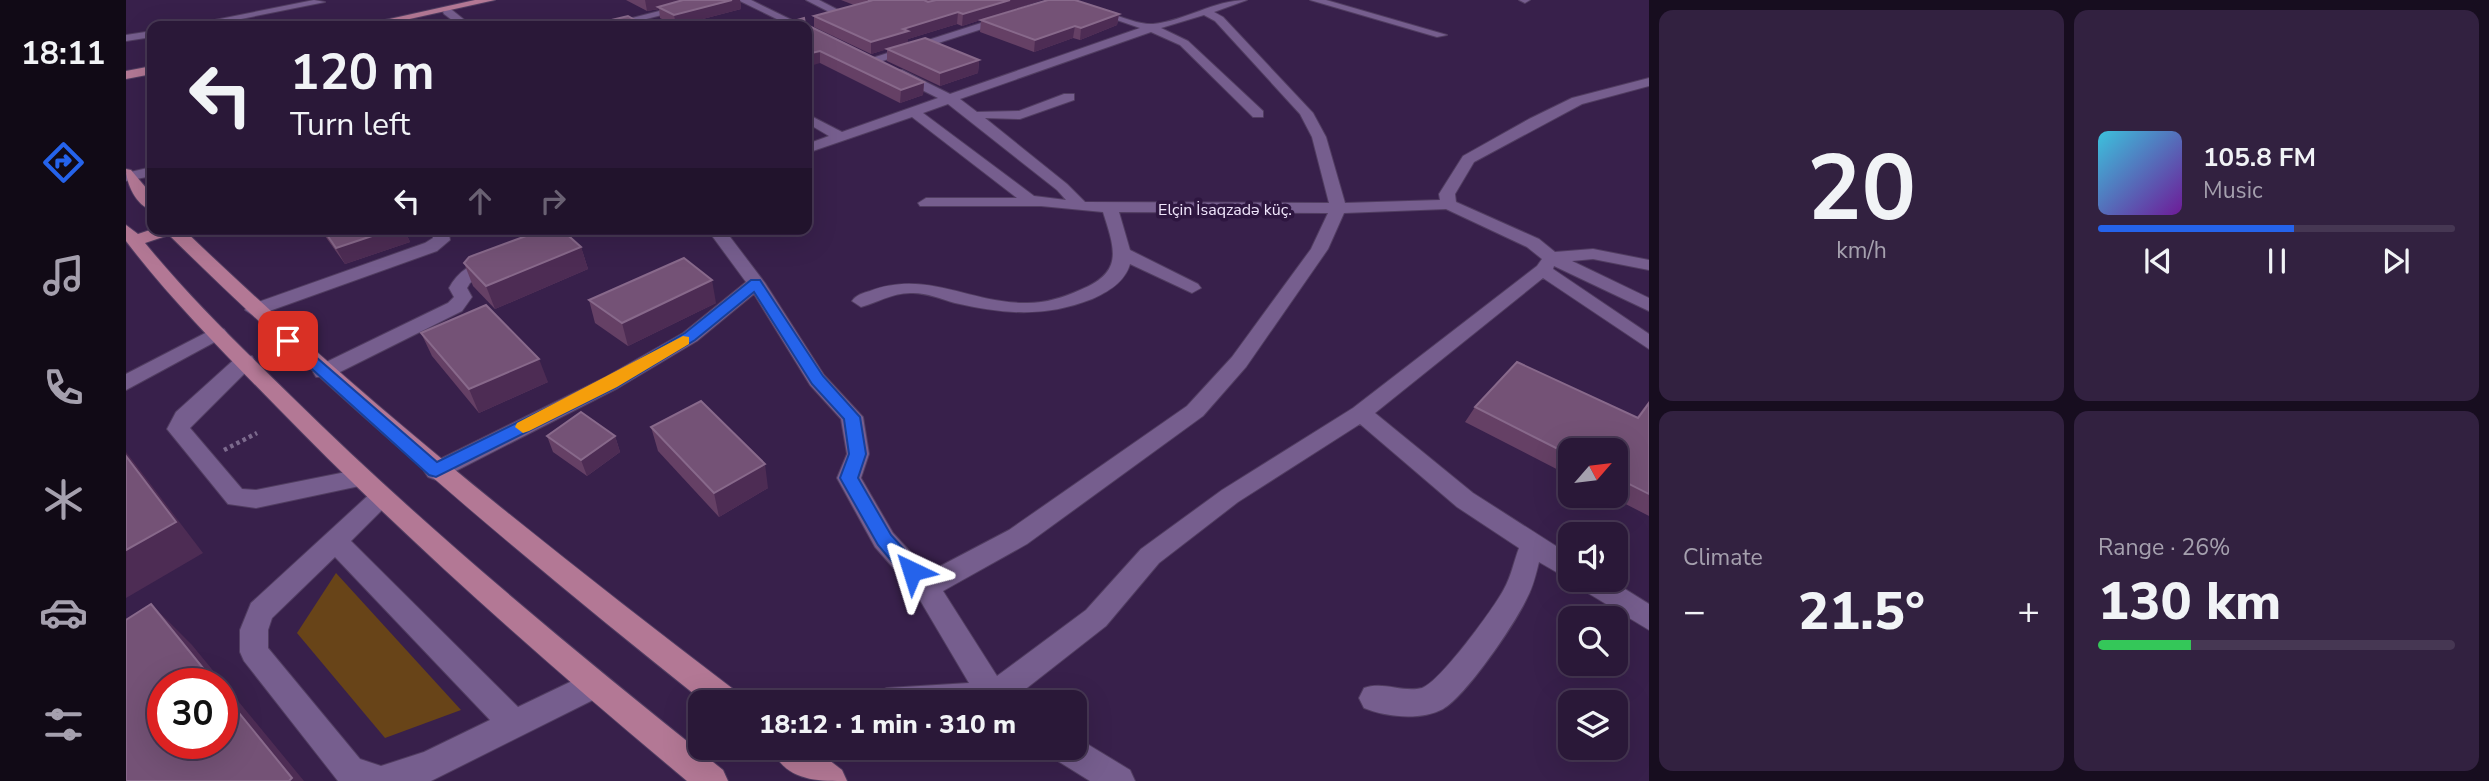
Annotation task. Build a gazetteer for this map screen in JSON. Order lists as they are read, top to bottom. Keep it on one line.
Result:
{"streets":{"street":["Elçin İsaqzadə küç."]},"north":"top right","page":{"tabs":"18:11","tile":[["20","km/h"],"Climate",["Range · 26%","130 km"]],"turn":["120 m","Turn left"],"song":["105.8 FM","Music"],"heat":["−","21.5°","+"],"limit":"30","trip":"18:12 · 1 min · 310 m"}}
